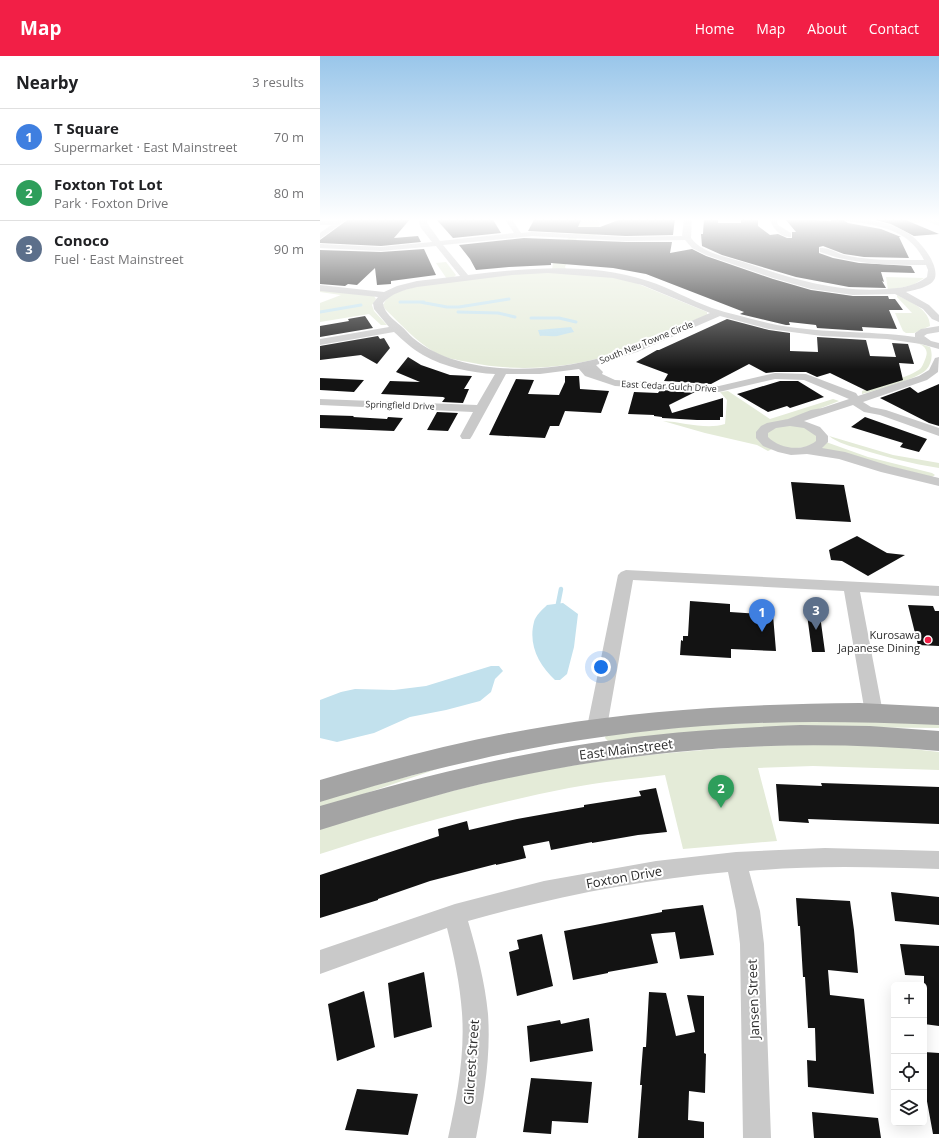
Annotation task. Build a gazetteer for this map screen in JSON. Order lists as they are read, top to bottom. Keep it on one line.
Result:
{"streets":{"main road":["East Mainstreet"],"street":["South Neu Towne Circle","East Cedar Gulch Drive","Springfield Drive","Foxton Drive","Jansen Street","Gilcrest Street"]},"crossings":[["South Neu Towne Circle","East Cedar Gulch Drive"],["Foxton Drive","Jansen Street"],["Foxton Drive","Gilcrest Street"]],"places":["Kurosawa Japanese Dining"],"page":{"header":"Map","nav":["Home","Map","About","Contact"],"heading":["Nearby","3 results"],"list":[{"mark":"1","name":"T Square","note":"Supermarket · East Mainstreet","value":"70 m"},{"mark":"2","name":"Foxton Tot Lot","note":"Park · Foxton Drive","value":"80 m"},{"mark":"3","name":"Conoco","note":"Fuel · East Mainstreet","value":"90 m"}],"pins":["3","1","2"],"map_buttons":["+","−"]}}
